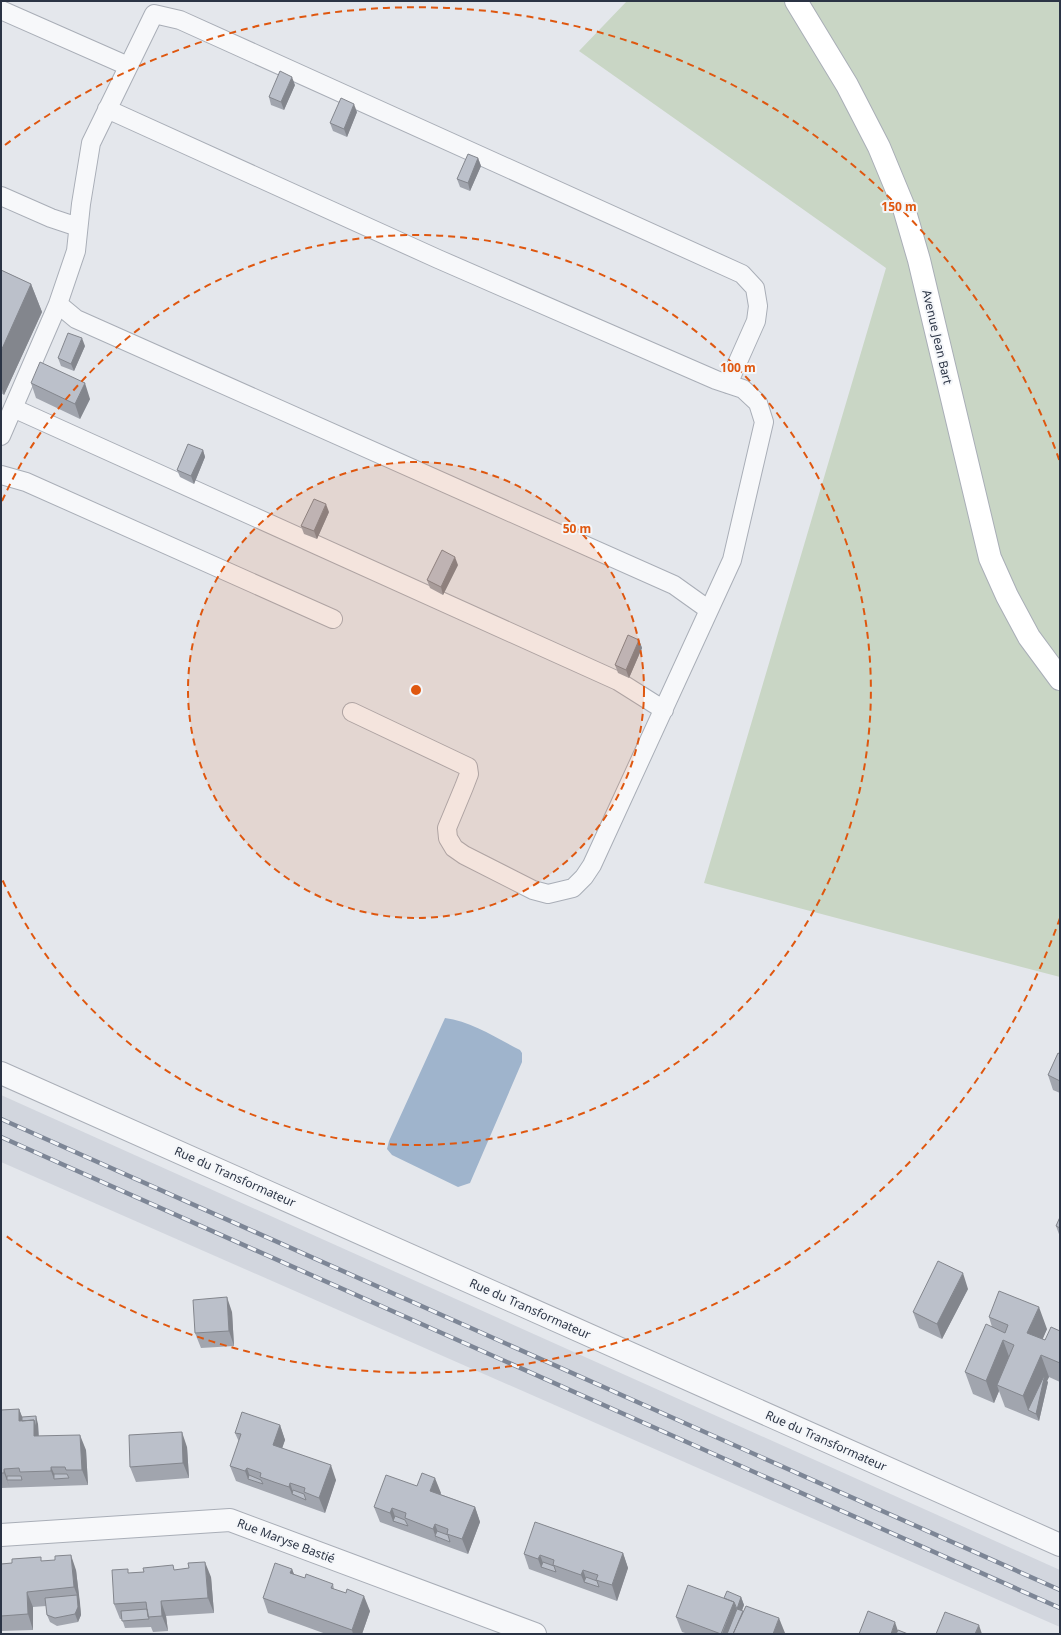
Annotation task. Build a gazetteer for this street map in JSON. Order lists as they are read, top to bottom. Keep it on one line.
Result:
{"streets":{"street":["Avenue Jean Bart","Rue du Transformateur","Rue Maryse Bastié"]},"rings":["150 m","100 m","50 m"]}
